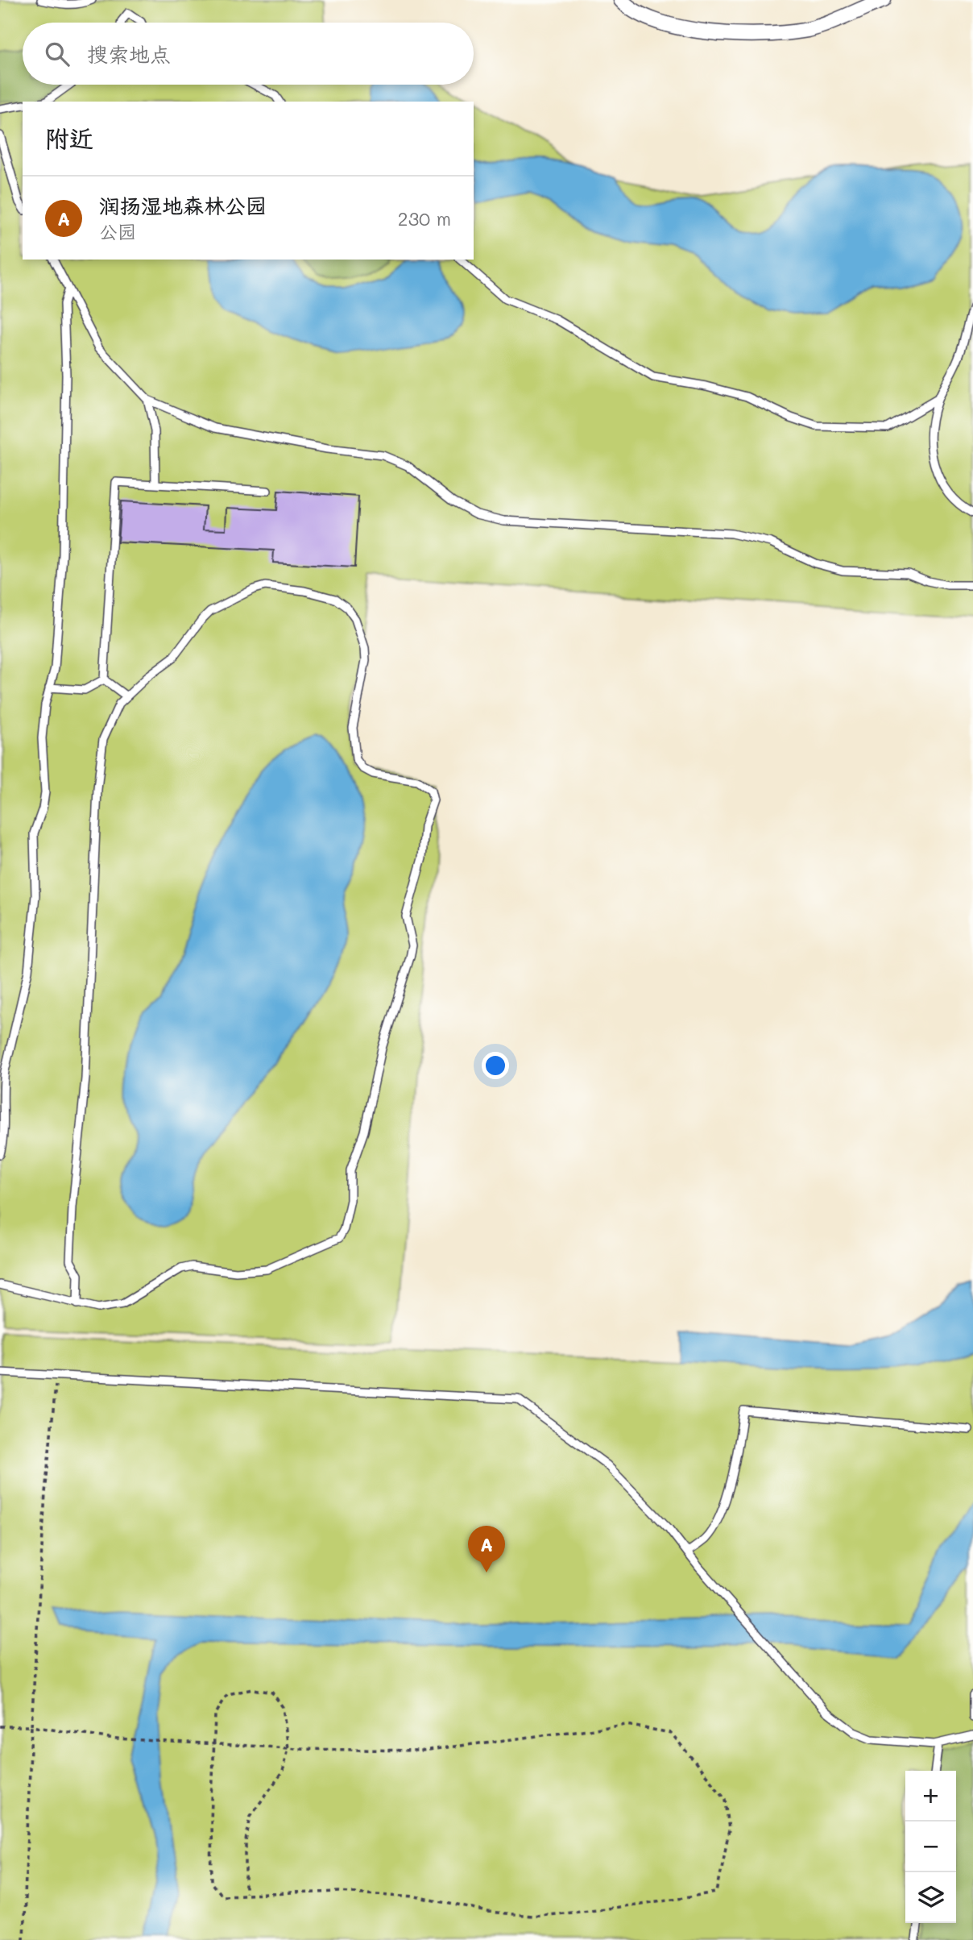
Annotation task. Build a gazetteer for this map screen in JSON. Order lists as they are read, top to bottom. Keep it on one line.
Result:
{"page":{"search":"搜索地点","heading":"附近","list":[{"mark":"A","name":"润扬湿地森林公园","note":"公园","value":"230 m"}],"pins":"A","map_buttons":["+","−"]}}
